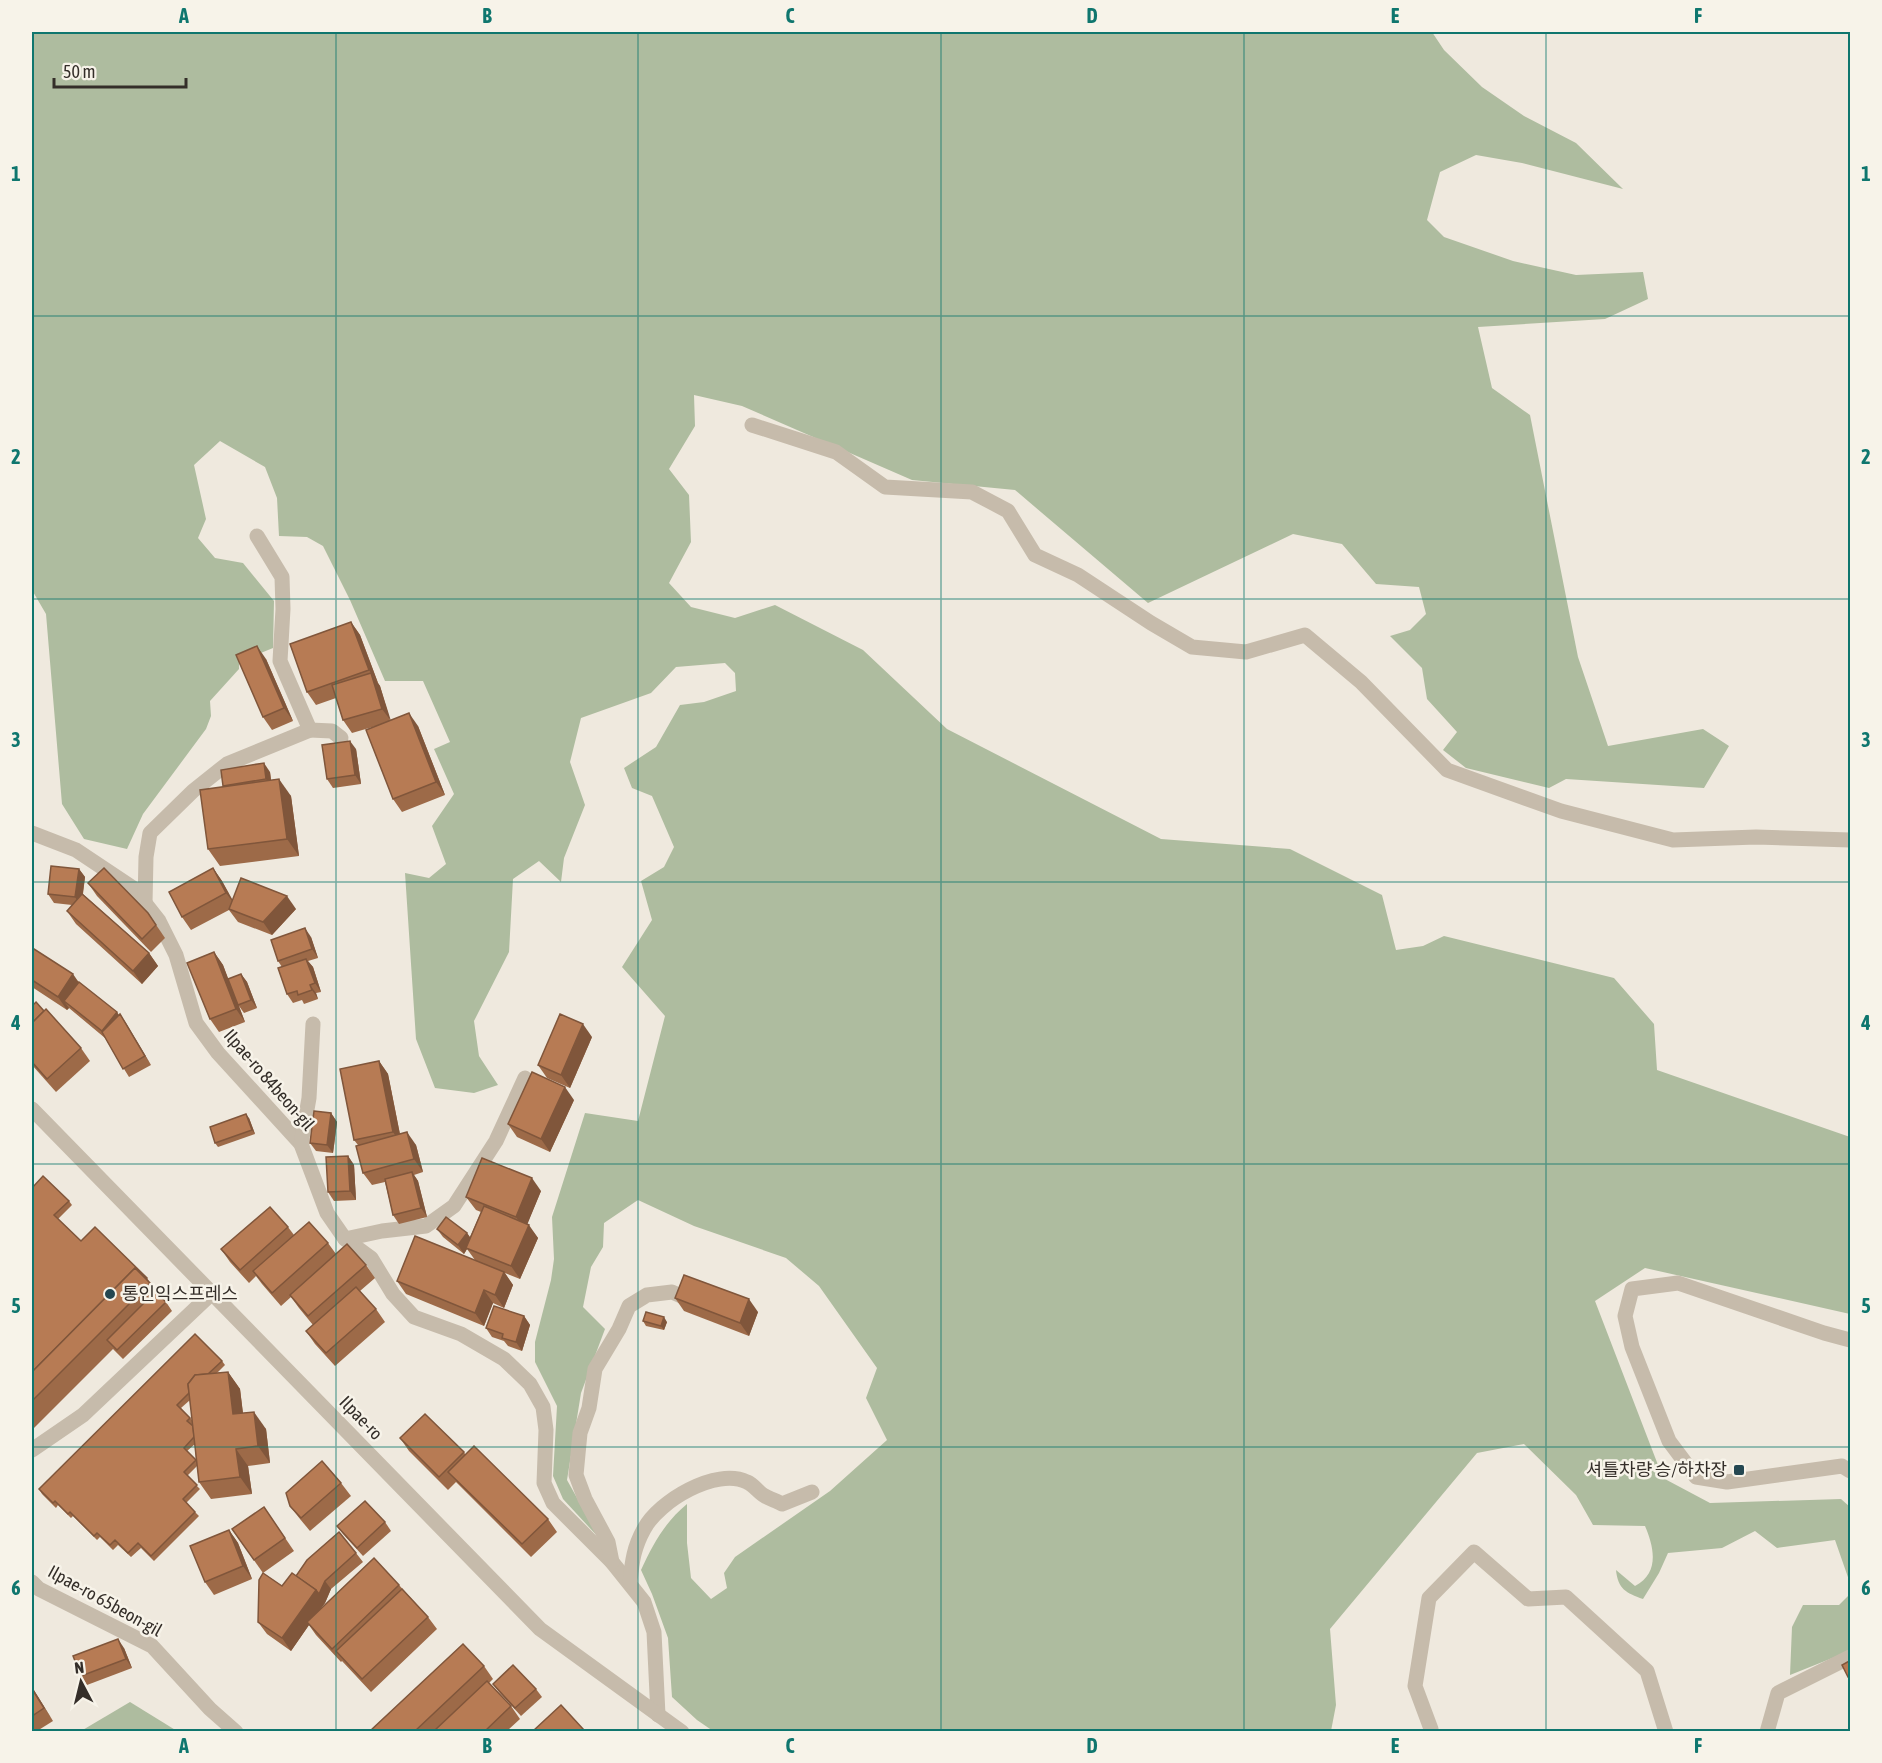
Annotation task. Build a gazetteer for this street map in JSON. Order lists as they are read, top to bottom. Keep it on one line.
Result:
{"streets":{"street":["Ilpae-ro 84beon-gil","Ilpae-ro","Ilpae-ro 65beon-gil"]},"crossings":[["Ilpae-ro 84beon-gil","Ilpae-ro"]],"places":{"other":["통인익스프레스"],"transit":["셔틀차량 승/하차장"]},"scale_bar":"50 m","north":"top","grid":{"columns":["A","B","C","D","E","F"],"rows":["1","2","3","4","5","6"]}}
